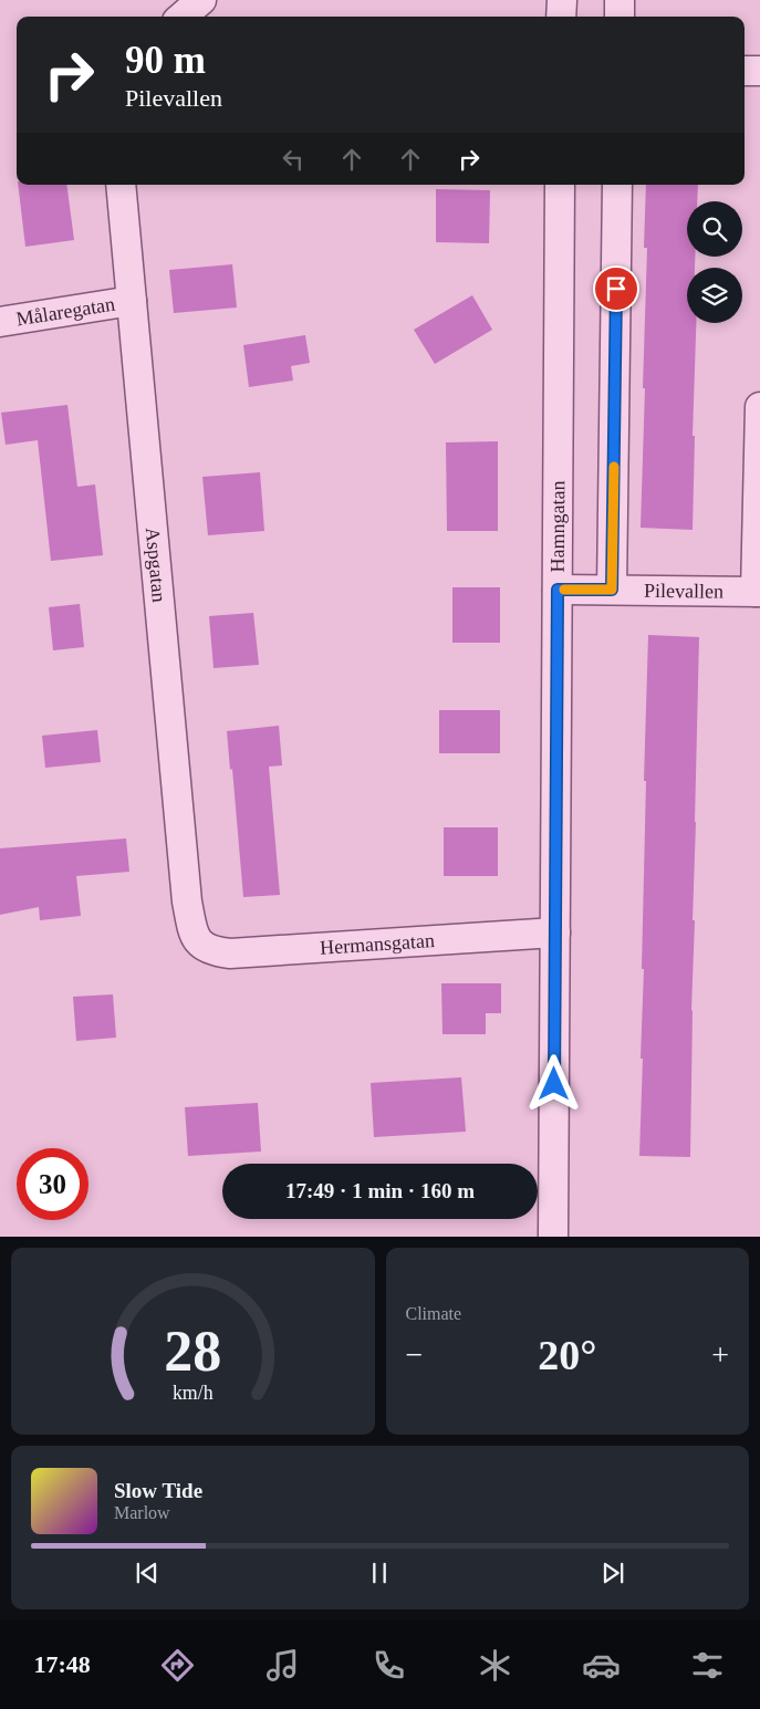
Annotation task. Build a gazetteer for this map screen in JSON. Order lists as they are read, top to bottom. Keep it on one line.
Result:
{"streets":{"street":["Målaregatan","Hamngatan","Aspgatan","Pilevallen","Hermansgatan"]},"crossings":[["Målaregatan","Aspgatan"],["Hamngatan","Pilevallen"],["Hamngatan","Hermansgatan"],["Aspgatan","Hermansgatan"]],"page":{"turn":["90 m","Pilevallen"],"limit":"30","trip":"17:49 · 1 min · 160 m","tile":"Climate","heat":["−","20°","+"],"song":["Slow Tide","Marlow"],"tabs":"17:48","gauge":["28","km/h"]}}
